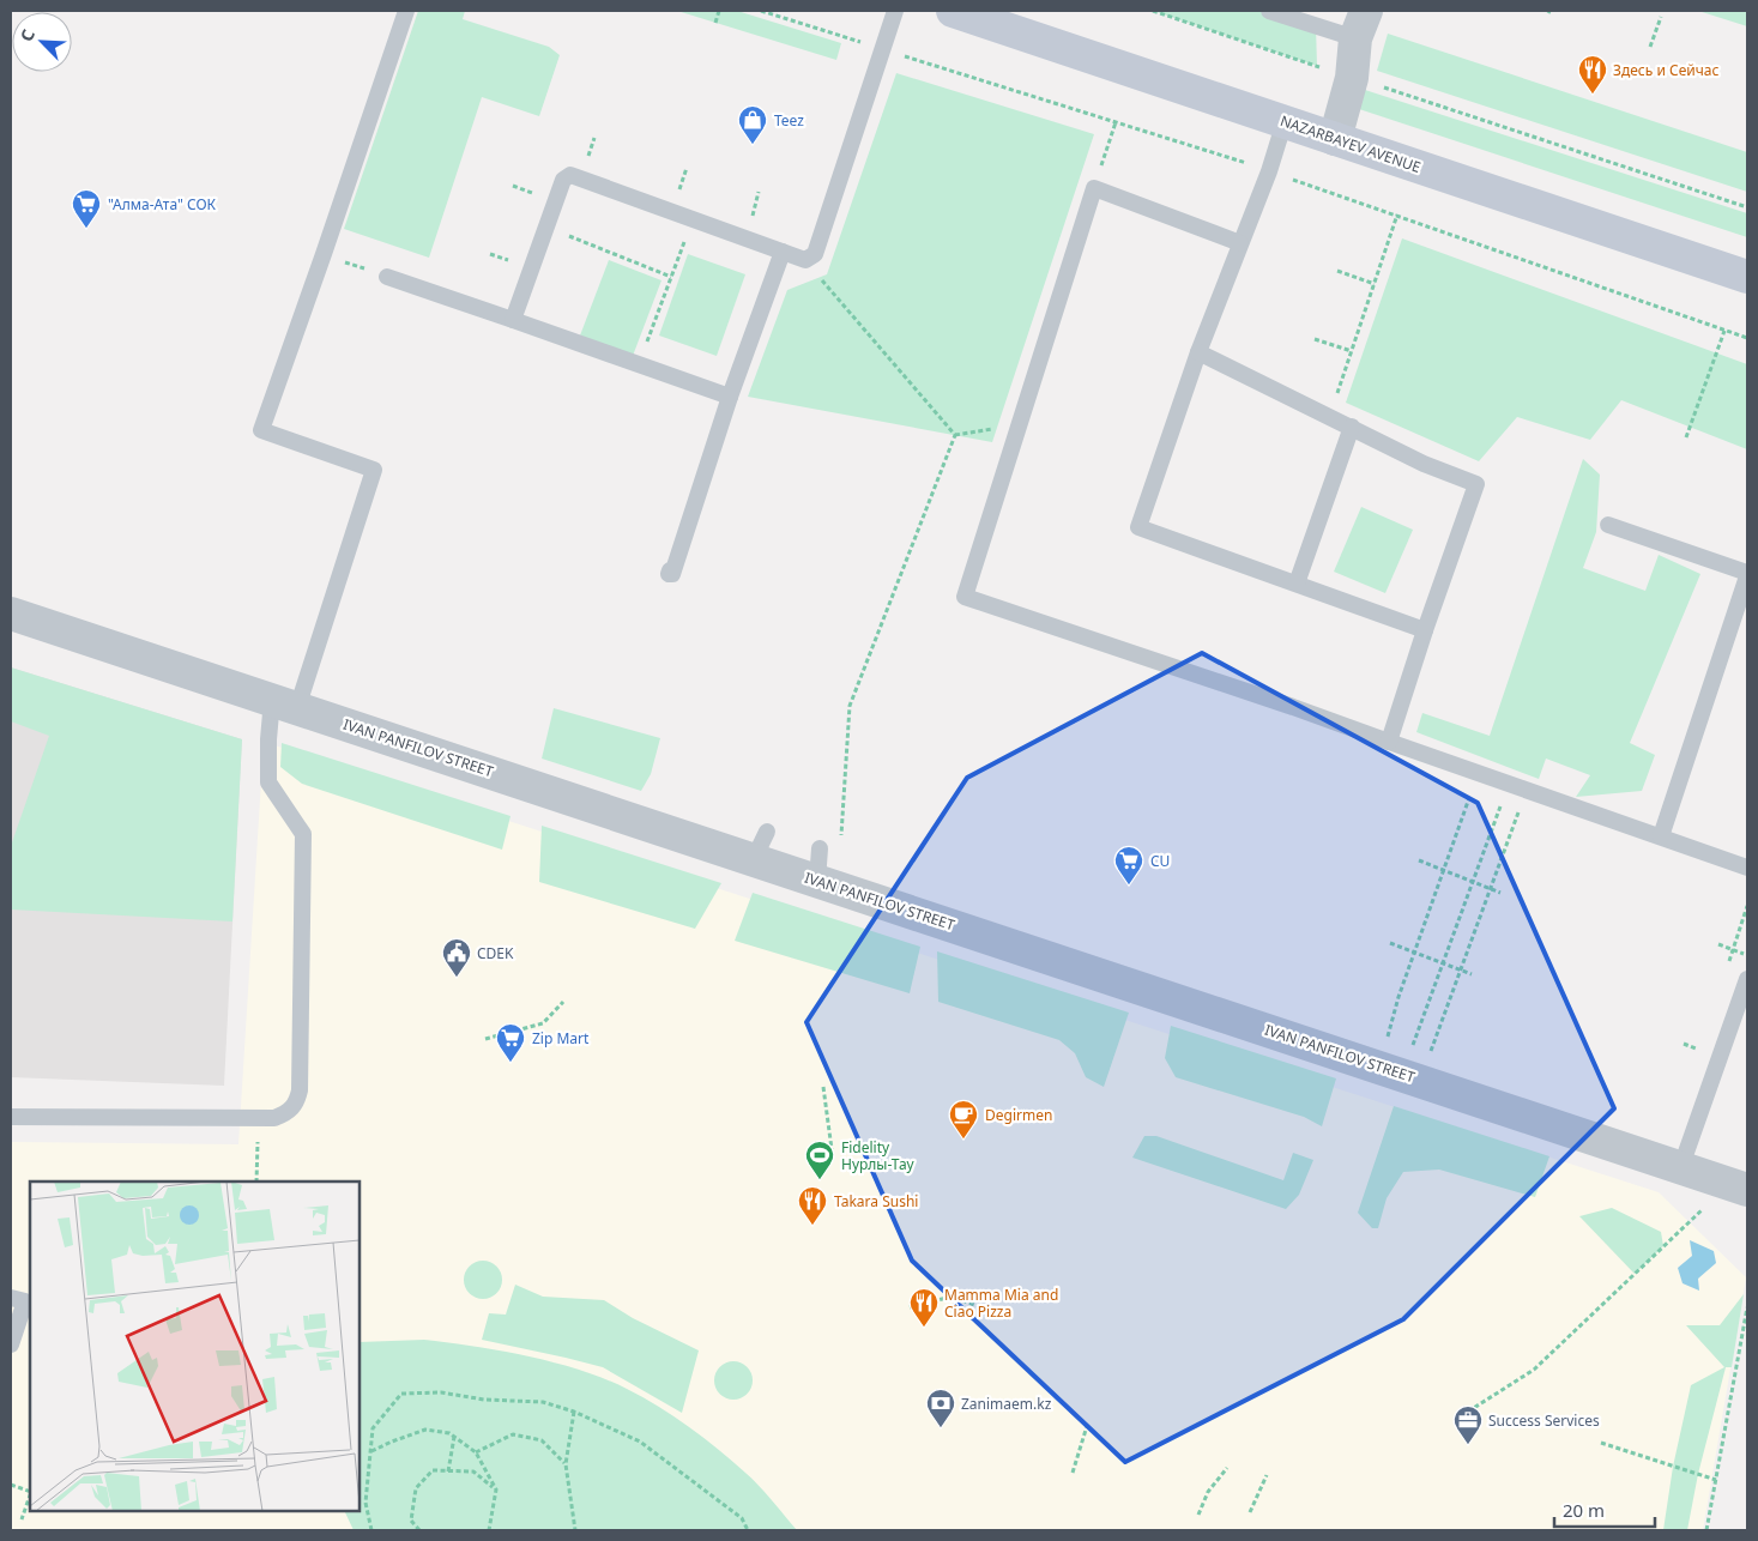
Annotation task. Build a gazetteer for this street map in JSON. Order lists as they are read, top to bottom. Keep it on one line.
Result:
{"streets":{"main road":["NAZARBAYEV AVENUE"],"street":["IVAN PANFILOV STREET"]},"places":{"restaurant":["Здесь и Сейчас","Takara Sushi","Mamma Mia and Ciao Pizza"],"shop":["Teez"],"supermarket":["\"Алма-Ата\" СОК","CU","Zip Mart"],"public building":["CDEK"],"cafe":["Degirmen"],"sports":["Fidelity Нурлы-Тау"],"bank":["Zanimaem.kz"],"office":["Success Services"]},"scale_bar":"20 m","north":"top left"}
